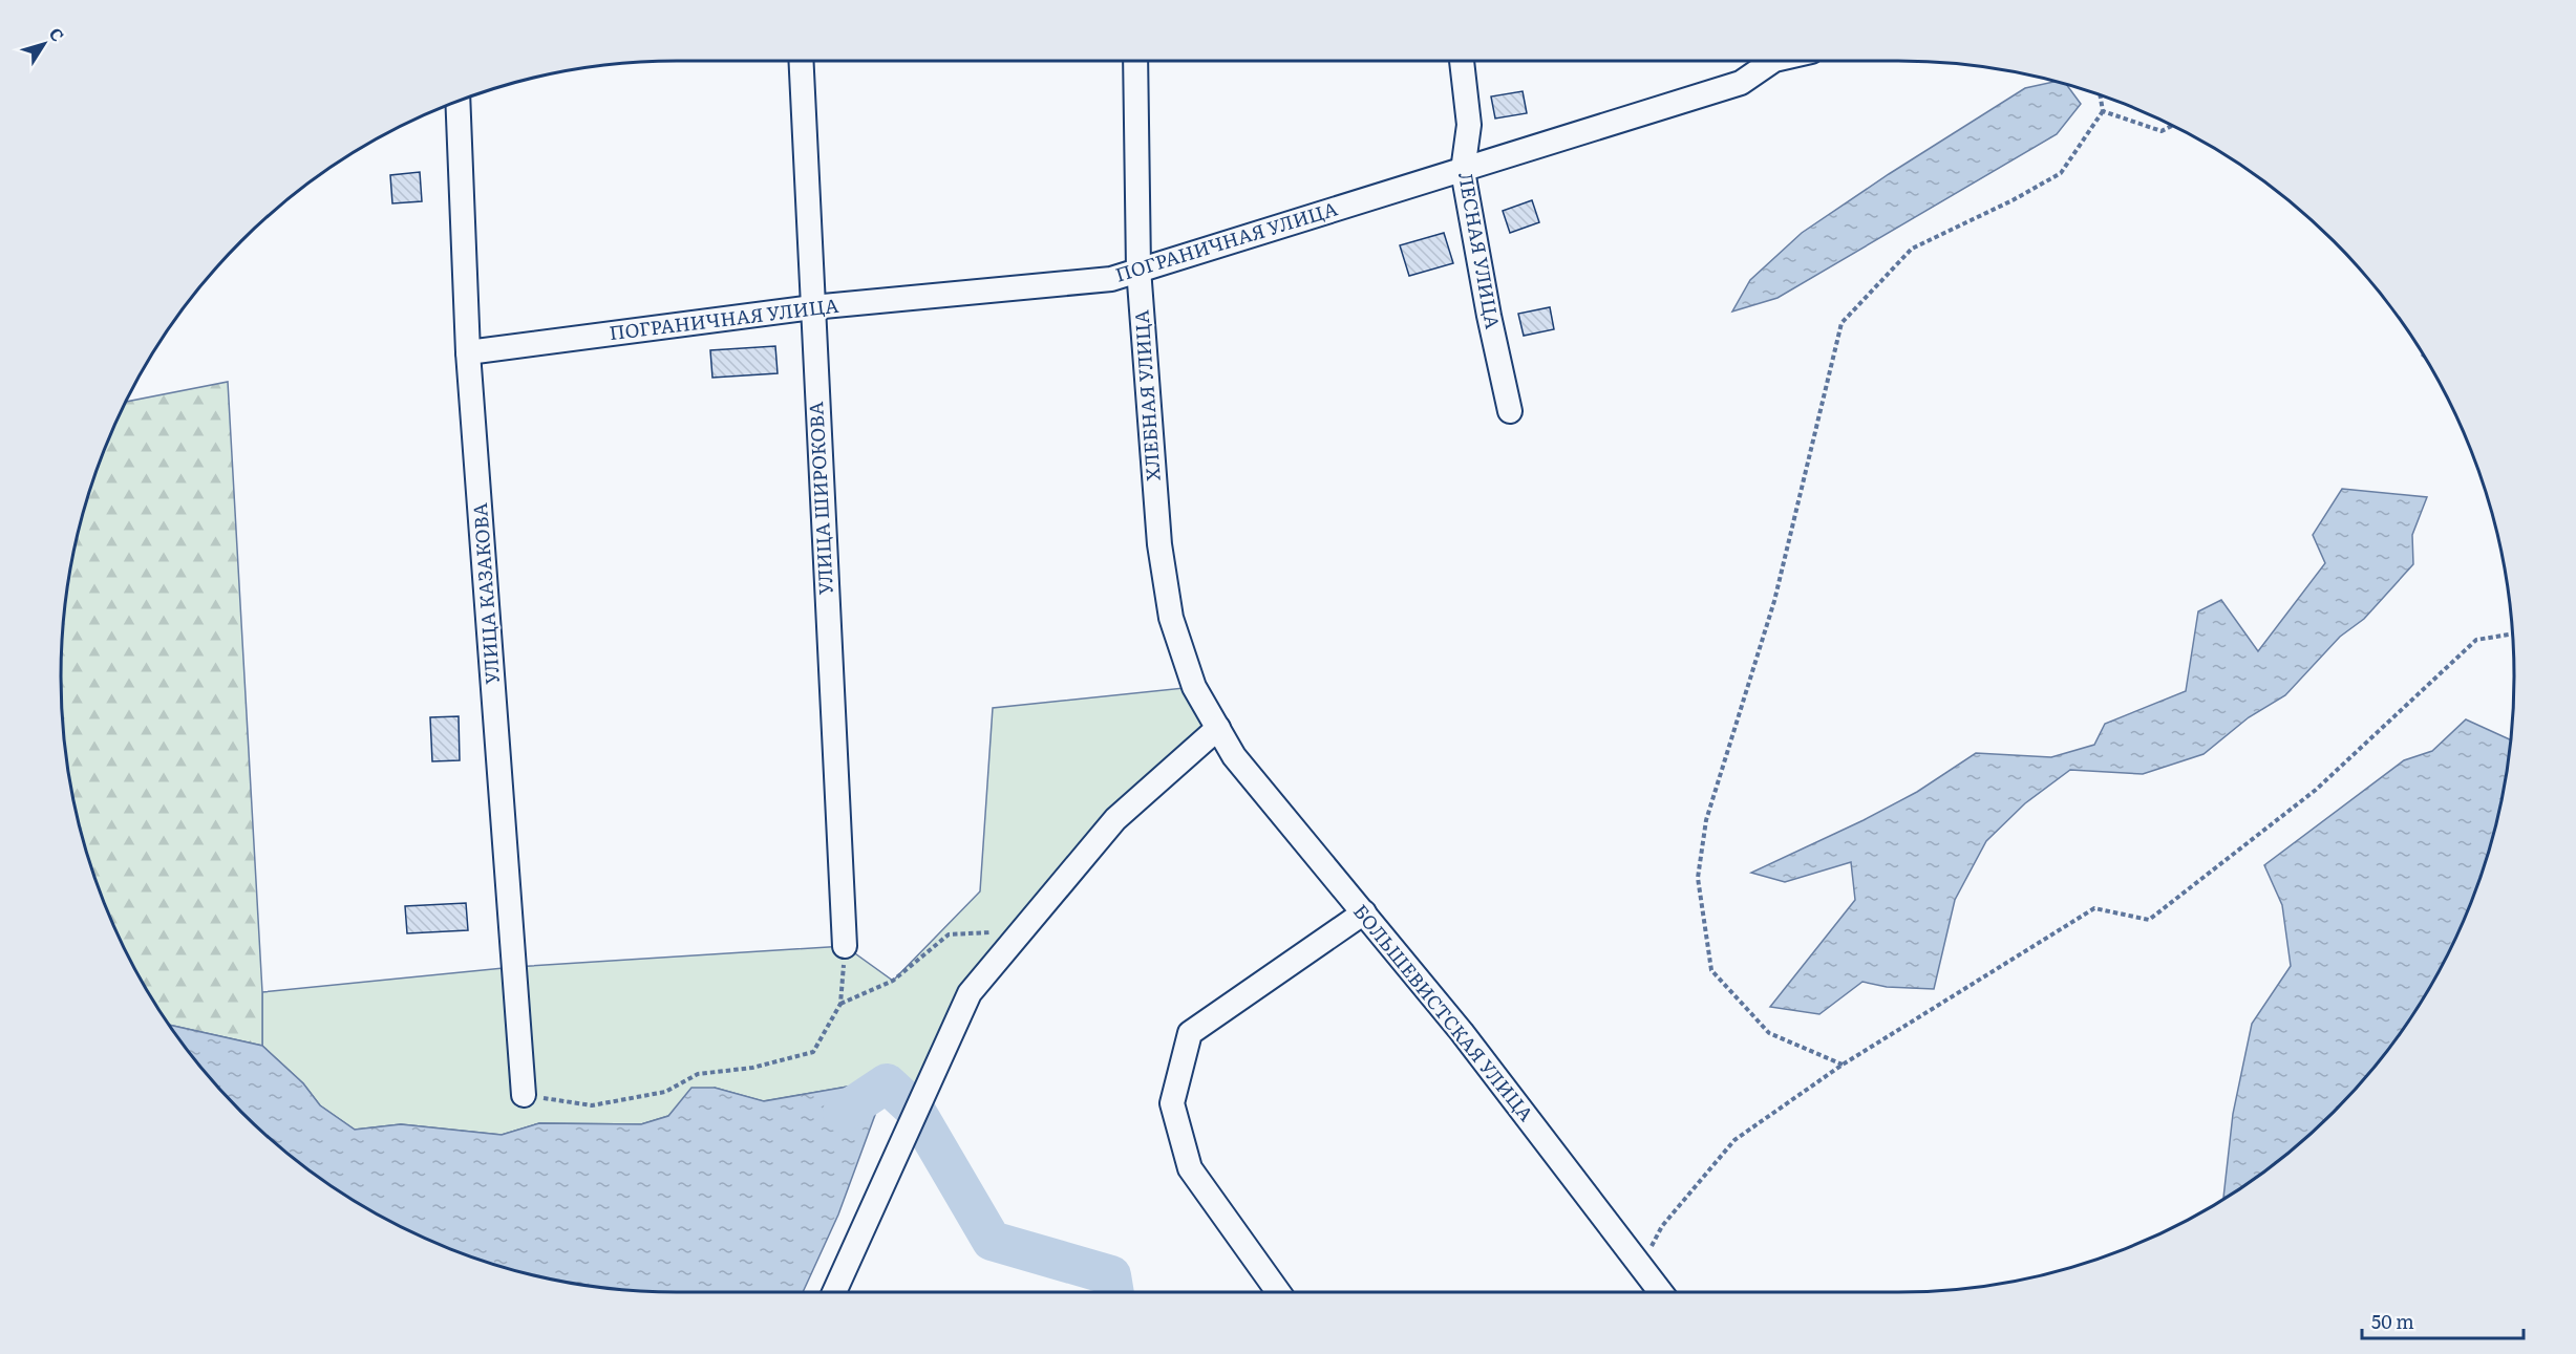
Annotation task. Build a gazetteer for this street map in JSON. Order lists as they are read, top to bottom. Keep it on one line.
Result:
{"streets":{"street":["ПОГРАНИЧНАЯ УЛИЦА","ЛЕСНАЯ УЛИЦА","ХЛЕБНАЯ УЛИЦА","УЛИЦА ШИРОКОВА","УЛИЦА КАЗАКОВА","БОЛЬШЕВИСТСКАЯ УЛИЦА"]},"crossings":[["ПОГРАНИЧНАЯ УЛИЦА","ЛЕСНАЯ УЛИЦА"],["ПОГРАНИЧНАЯ УЛИЦА","ХЛЕБНАЯ УЛИЦА"],["ПОГРАНИЧНАЯ УЛИЦА","УЛИЦА ШИРОКОВА"],["ПОГРАНИЧНАЯ УЛИЦА","УЛИЦА КАЗАКОВА"],["ХЛЕБНАЯ УЛИЦА","БОЛЬШЕВИСТСКАЯ УЛИЦА"]],"scale_bar":"50 m","north":"top right"}
